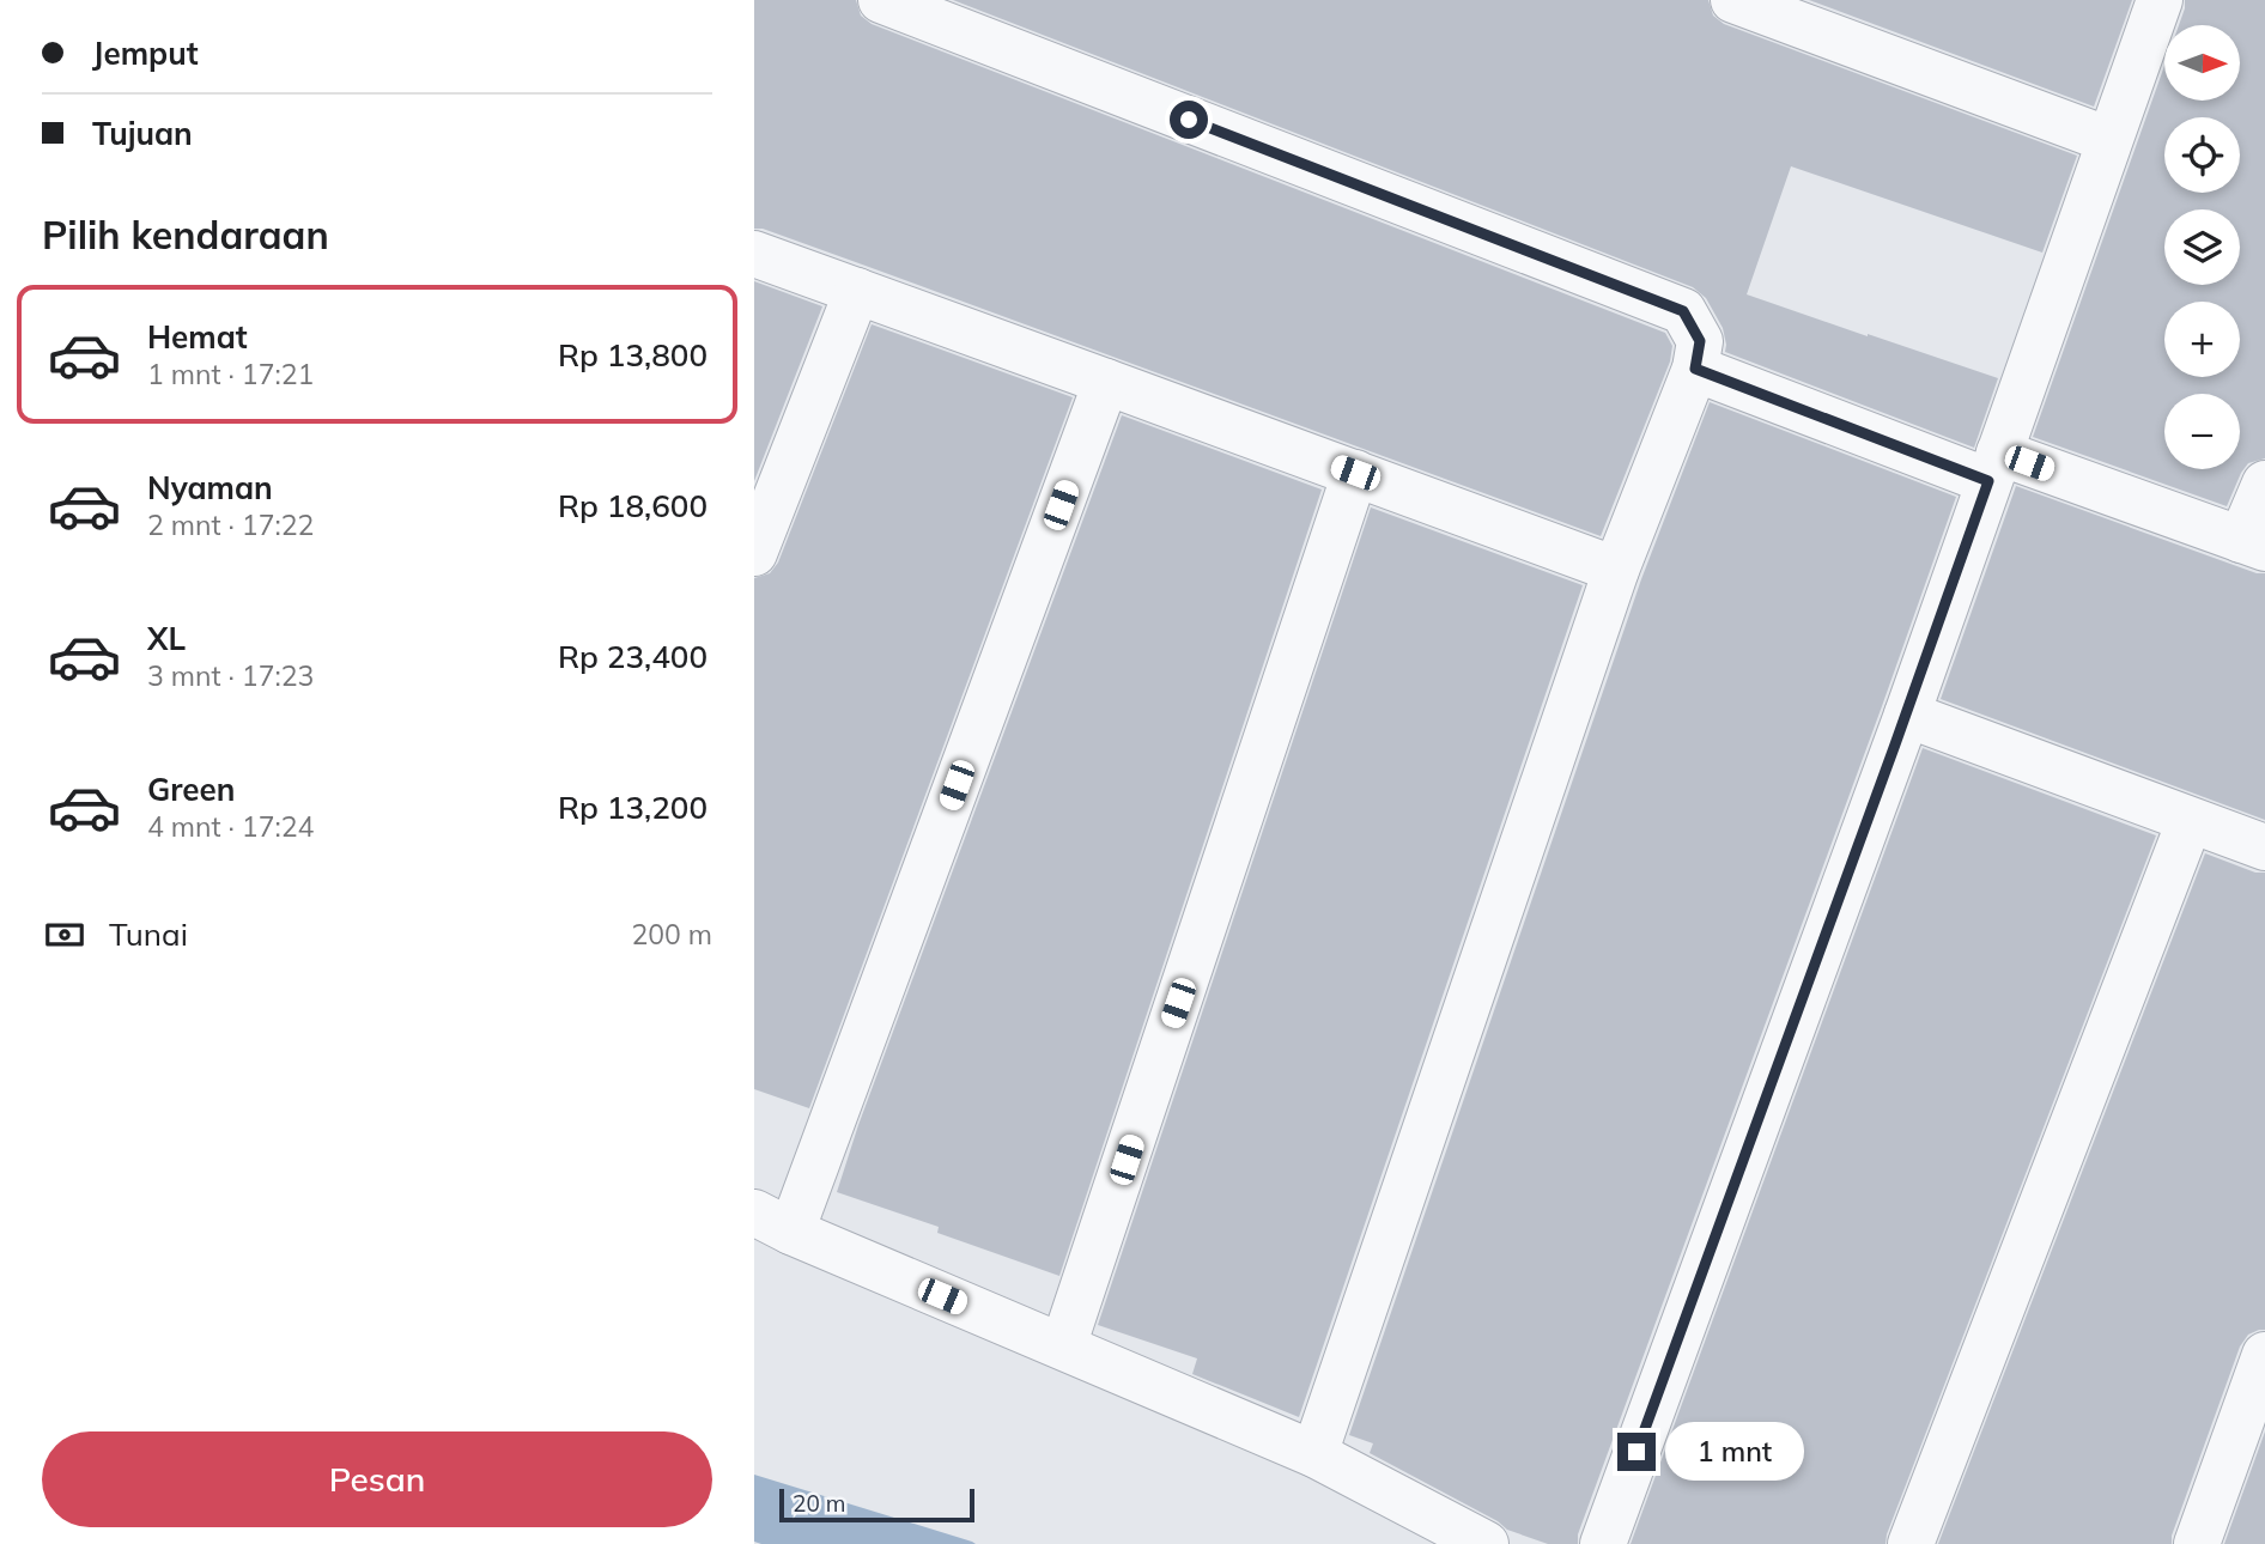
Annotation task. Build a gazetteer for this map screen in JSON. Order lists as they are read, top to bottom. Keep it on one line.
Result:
{"scale_bar":"20 m","north":"right","page":{"banner":["Jemput","Tujuan"],"map_buttons":["+","−"],"heading":"Pilih kendaraan","list":[{"name":"Hemat","note":"1 mnt · 17:21","value":"Rp 13,800"},{"name":"Nyaman","note":"2 mnt · 17:22","value":"Rp 18,600"},{"name":"XL","note":"3 mnt · 17:23","value":"Rp 23,400"},{"name":"Green","note":"4 mnt · 17:24","value":"Rp 13,200"}],"pay":["Tunai","200 m"],"buttons":"Pesan","bubble":"1 mnt","scale":"20 m"}}
